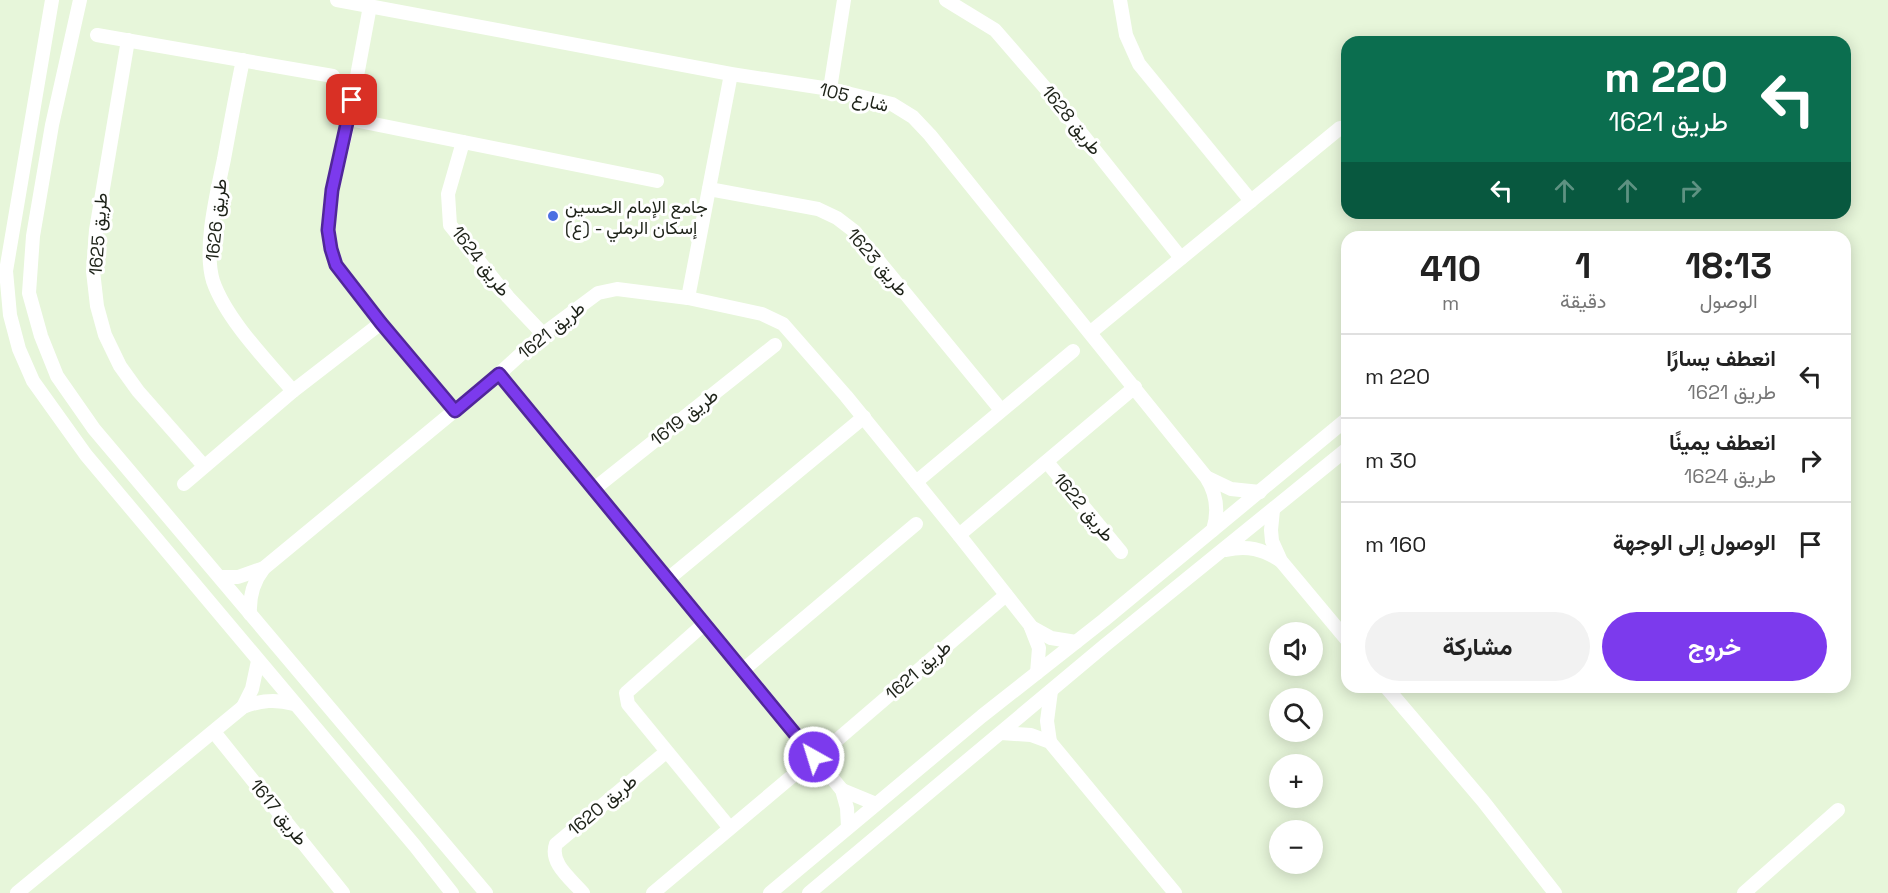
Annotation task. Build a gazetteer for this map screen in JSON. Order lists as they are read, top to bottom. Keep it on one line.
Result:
{"streets":{"street":["شارع 105","طريق 1628","طريق 1626","طريق 1625","طريق 1624","طريق 1623","طريق 1621","طريق 1619","طريق 1622","طريق 1620","طريق 1617"]},"crossings":[["شارع 105","طريق 1622"],["طريق 1624","طريق 1621"],["طريق 1621","طريق 1622"]],"places":["جامع الإمام الحسين (ع) - إسكان الرملي"],"page":{"turn":["220 m","طريق 1621"],"eta":["18:13","الوصول","1","دقيقة","410","m"],"list":[{"name":"انعطف يسارًا","note":"طريق 1621","value":"220 m"},{"name":"انعطف يمينًا","note":"طريق 1624","value":"30 m"},{"name":"الوصول إلى الوجهة","value":"160 m"}],"buttons":["خروج","مشاركة"],"map_buttons":["+","−"]}}
